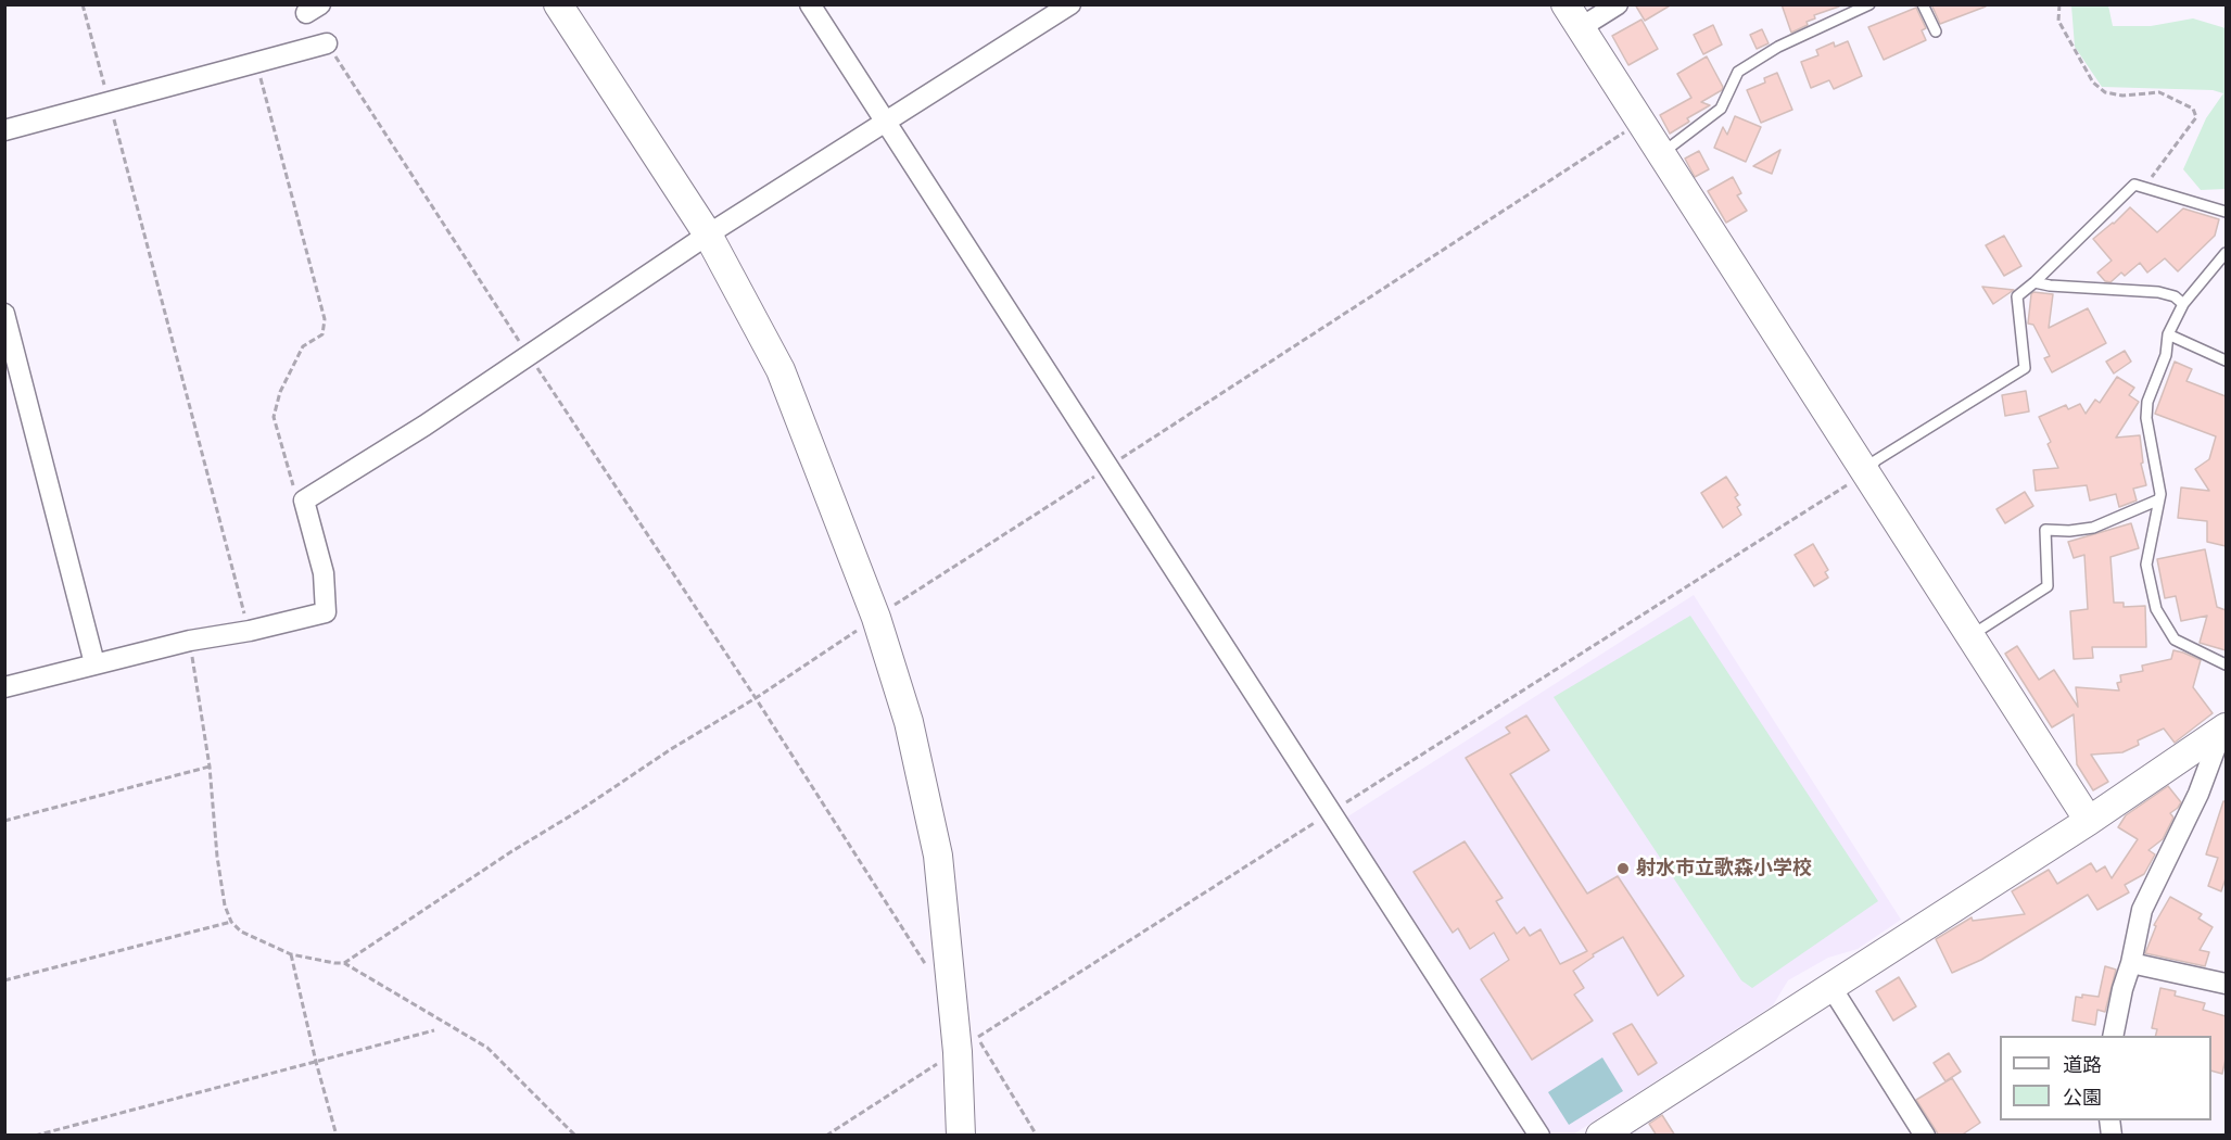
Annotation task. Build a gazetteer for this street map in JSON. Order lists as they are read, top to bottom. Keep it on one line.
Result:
{"places":["射水市立歌森小学校"],"legend":["道路","公園"]}
